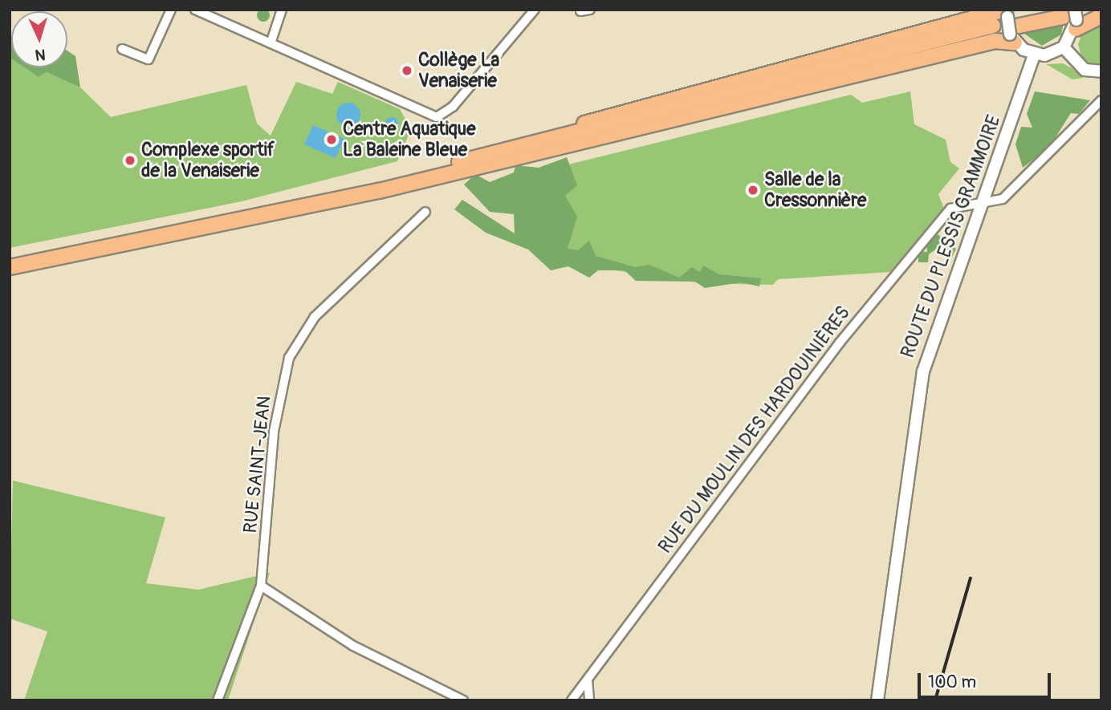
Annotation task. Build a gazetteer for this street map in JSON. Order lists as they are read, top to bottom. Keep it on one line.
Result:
{"streets":{"street":["ROUTE DU PLESSIS GRAMMOIRE","RUE DU MOULIN DES HARDOUINIÈRES","RUE SAINT-JEAN"]},"crossings":[["ROUTE DU PLESSIS GRAMMOIRE","RUE DU MOULIN DES HARDOUINIÈRES"]],"places":["Collège La Venaiserie","Centre Aquatique La Baleine Bleue","Complexe sportif de la Venaiserie","Salle de la Cressonnière"],"scale_bar":"100 m","north":"bottom"}
